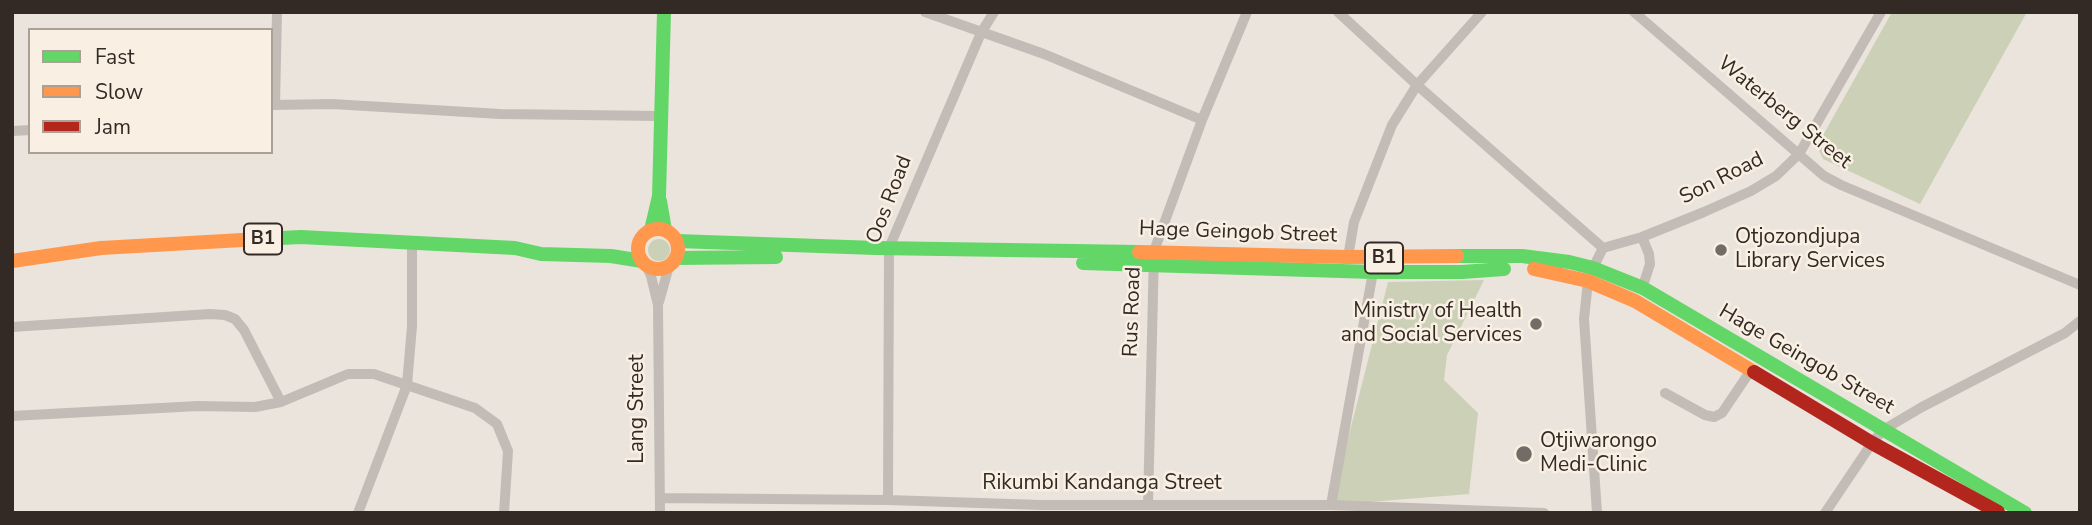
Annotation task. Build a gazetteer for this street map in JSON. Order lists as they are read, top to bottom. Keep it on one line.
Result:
{"streets":{"main road":["Hage Geingob Street","B1"],"street":["Waterberg Street","Son Road","Oos Road","Rus Road","Lang Street","Rikumbi Kandanga Street"]},"crossings":[["Waterberg Street","Son Road"],["Oos Road","Hage Geingob Street"],["Oos Road","Rikumbi Kandanga Street"],["Hage Geingob Street","B1"],["Hage Geingob Street","Rus Road"],["Hage Geingob Street","Lang Street"],["B1","Lang Street"],["Rus Road","Rikumbi Kandanga Street"],["Lang Street","Rikumbi Kandanga Street"]],"places":["Otjozondjupa Library Services","Ministry of Health and Social Services","Otjiwarongo Medi-Clinic"],"legend":["Fast","Slow","Jam"]}
